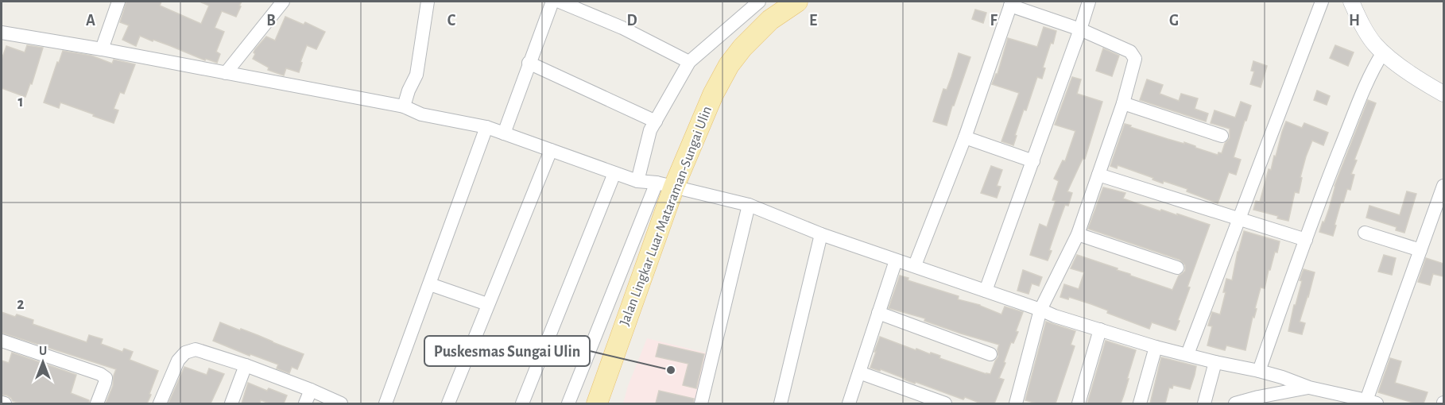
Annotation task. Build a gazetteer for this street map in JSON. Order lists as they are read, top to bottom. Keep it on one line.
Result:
{"streets":{"main road":["Jalan Lingkar Luar Mataraman-Sungai Ulin"]},"places":["Puskesmas Sungai Ulin"],"north":"top","grid":{"columns":["A","B","C","D","E","F","G","H"],"rows":["1","2"]}}
